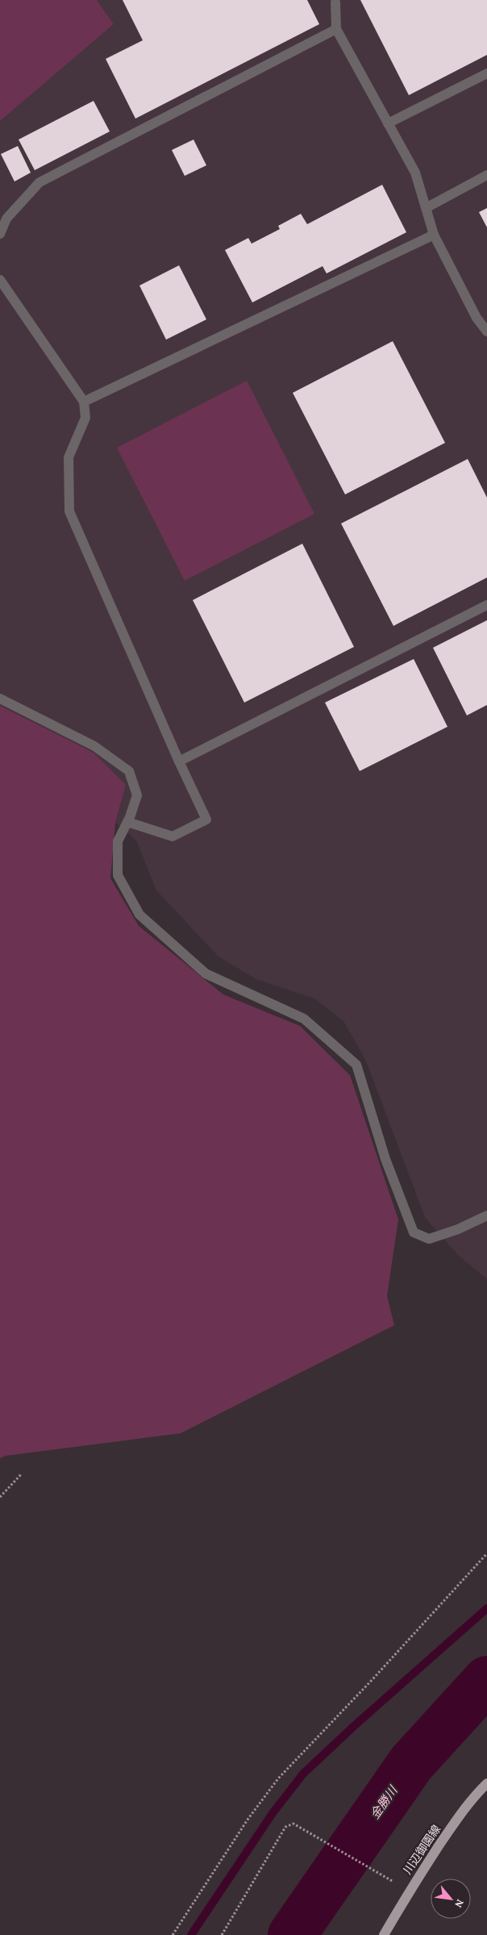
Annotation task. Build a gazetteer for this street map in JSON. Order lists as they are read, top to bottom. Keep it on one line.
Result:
{"streets":{"main road":["川辺御園線"]},"water":["金勝川"],"north":"bottom right"}
